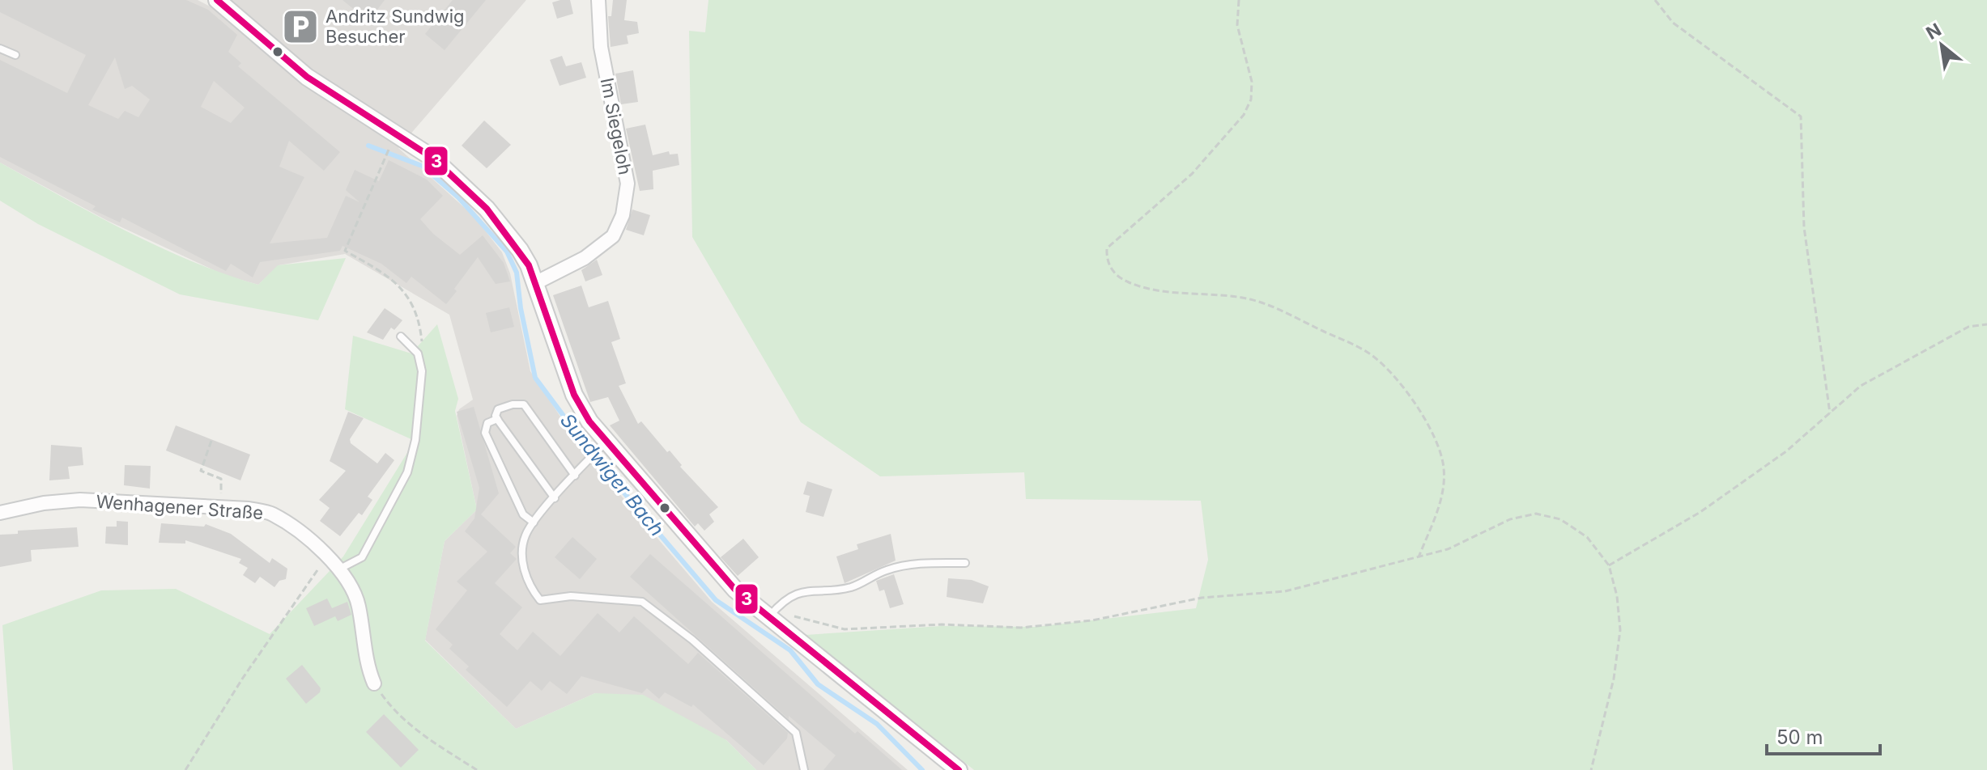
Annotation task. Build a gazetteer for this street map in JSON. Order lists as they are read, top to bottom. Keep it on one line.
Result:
{"streets":{"street":["Im Siegeloh","Wenhagener Straße"]},"water":["Sundwiger Bach"],"places":{"parking":["Andritz Sundwig Besucher"]},"lines":["transit line 3"],"scale_bar":"50 m","north":"top left"}
